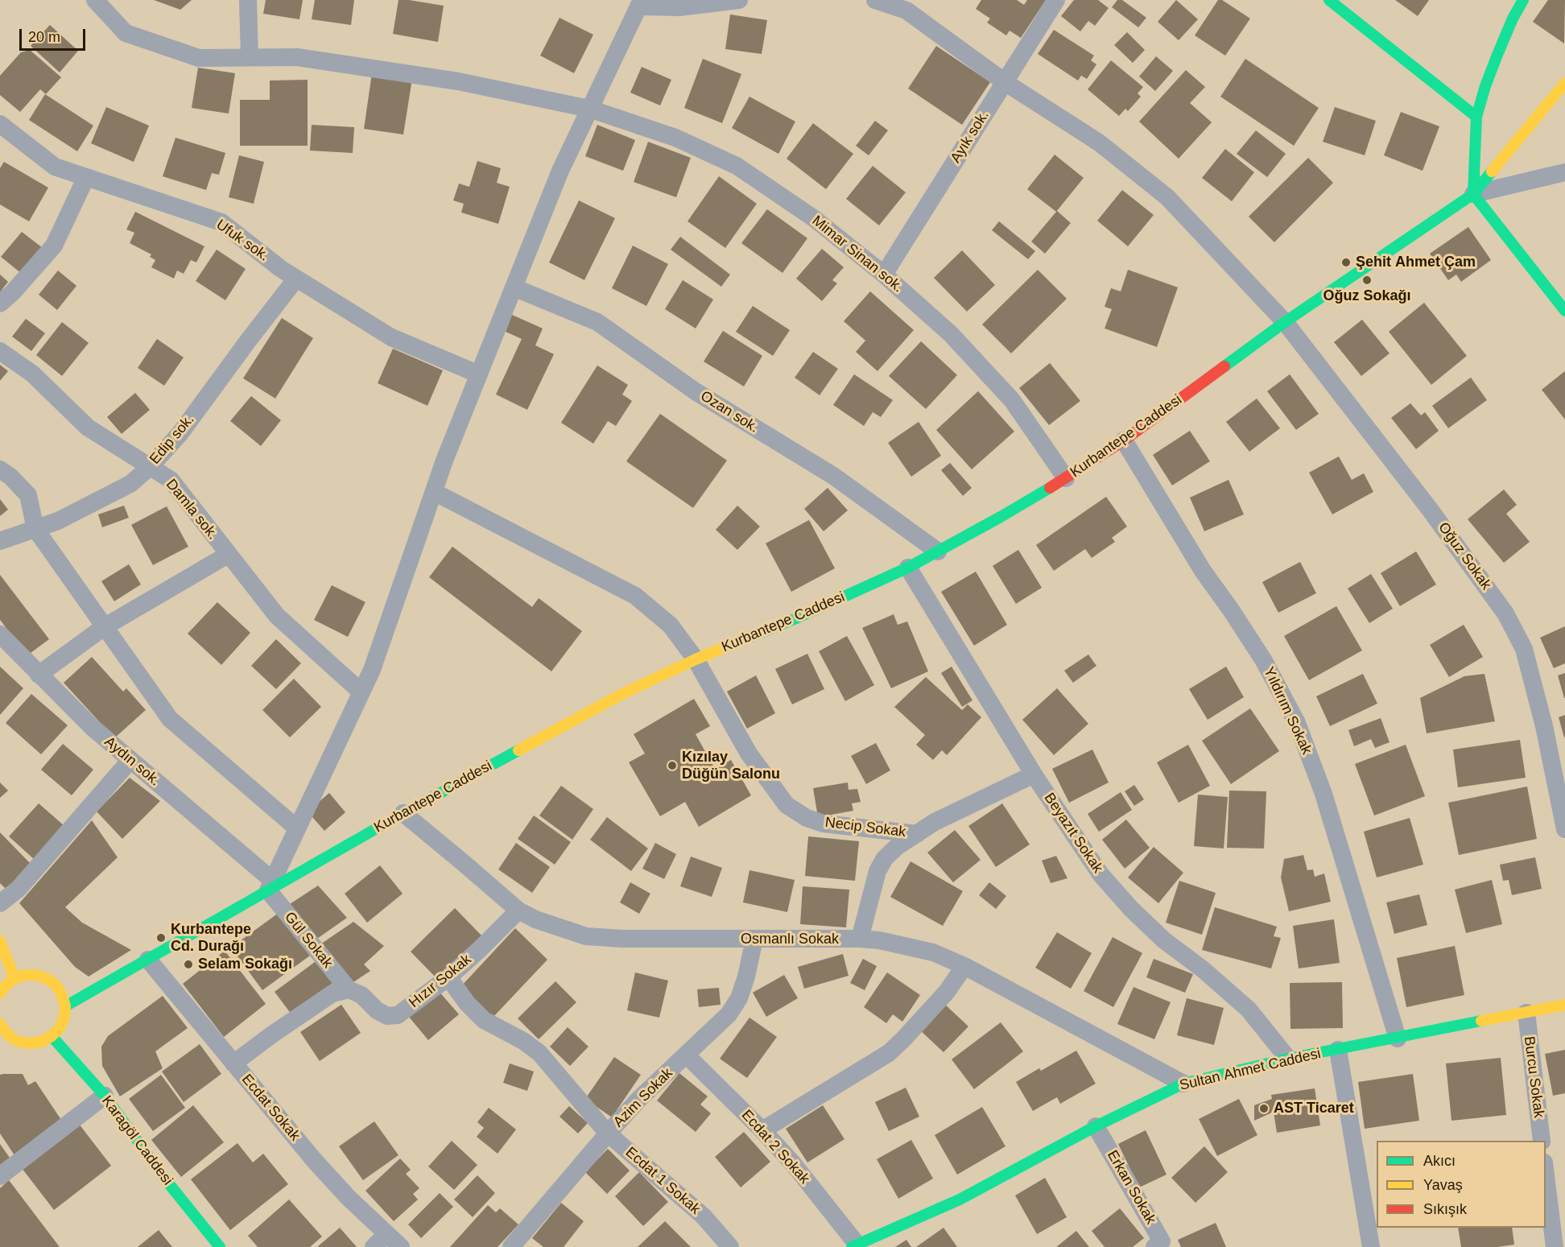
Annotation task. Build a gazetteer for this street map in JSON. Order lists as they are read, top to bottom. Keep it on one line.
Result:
{"streets":{"main road":["Kurbantepe Caddesi","Sultan Ahmet Caddesi","Karagöl Caddesi"],"street":["Ayık sok.","Ufuk sok.","Mimar Sinan sok.","Ozan sok.","Edip sok.","Damla sok.","Oğuz Sokak","Yıldırım Sokak","Aydın sok.","Necip Sokak","Beyazıt Sokak","Osmanlı Sokak","Gül Sokak","Hızır Sokak","Burcu Sokak","Azim Sokak","Ecdat Sokak","Ecdat 2 Sokak","Ecdat 1 Sokak","Erkan Sokak"]},"crossings":[["Ayık sok.","Mimar Sinan sok."],["Ayık sok.","Oğuz Sokak"],["Ufuk sok.","Edip sok."],["Mimar Sinan sok.","Kurbantepe Caddesi"],["Ozan sok.","Kurbantepe Caddesi"],["Kurbantepe Caddesi","Oğuz Sokak"],["Kurbantepe Caddesi","Yıldırım Sokak"],["Kurbantepe Caddesi","Aydın sok."],["Kurbantepe Caddesi","Necip Sokak"],["Kurbantepe Caddesi","Beyazıt Sokak"],["Kurbantepe Caddesi","Osmanlı Sokak"],["Kurbantepe Caddesi","Gül Sokak"],["Kurbantepe Caddesi","Ecdat Sokak"],["Edip sok.","Damla sok."],["Yıldırım Sokak","Sultan Ahmet Caddesi"],["Aydın sok.","Gül Sokak"],["Beyazıt Sokak","Sultan Ahmet Caddesi"],["Osmanlı Sokak","Hızır Sokak"],["Osmanlı Sokak","Sultan Ahmet Caddesi"],["Osmanlı Sokak","Azim Sokak"],["Gül Sokak","Hızır Sokak"],["Hızır Sokak","Ecdat 1 Sokak"],["Sultan Ahmet Caddesi","Burcu Sokak"],["Sultan Ahmet Caddesi","Ecdat 2 Sokak"],["Sultan Ahmet Caddesi","Erkan Sokak"],["Azim Sokak","Ecdat 2 Sokak"],["Azim Sokak","Ecdat 1 Sokak"]],"places":["Şehit Ahmet Çam","Oğuz Sokağı","Kızılay Düğün Salonu","Kurbantepe Cd. Durağı","Selam Sokağı","AST Ticaret"],"legend":["Akıcı","Yavaş","Sıkışık"],"scale_bar":"20 m"}
